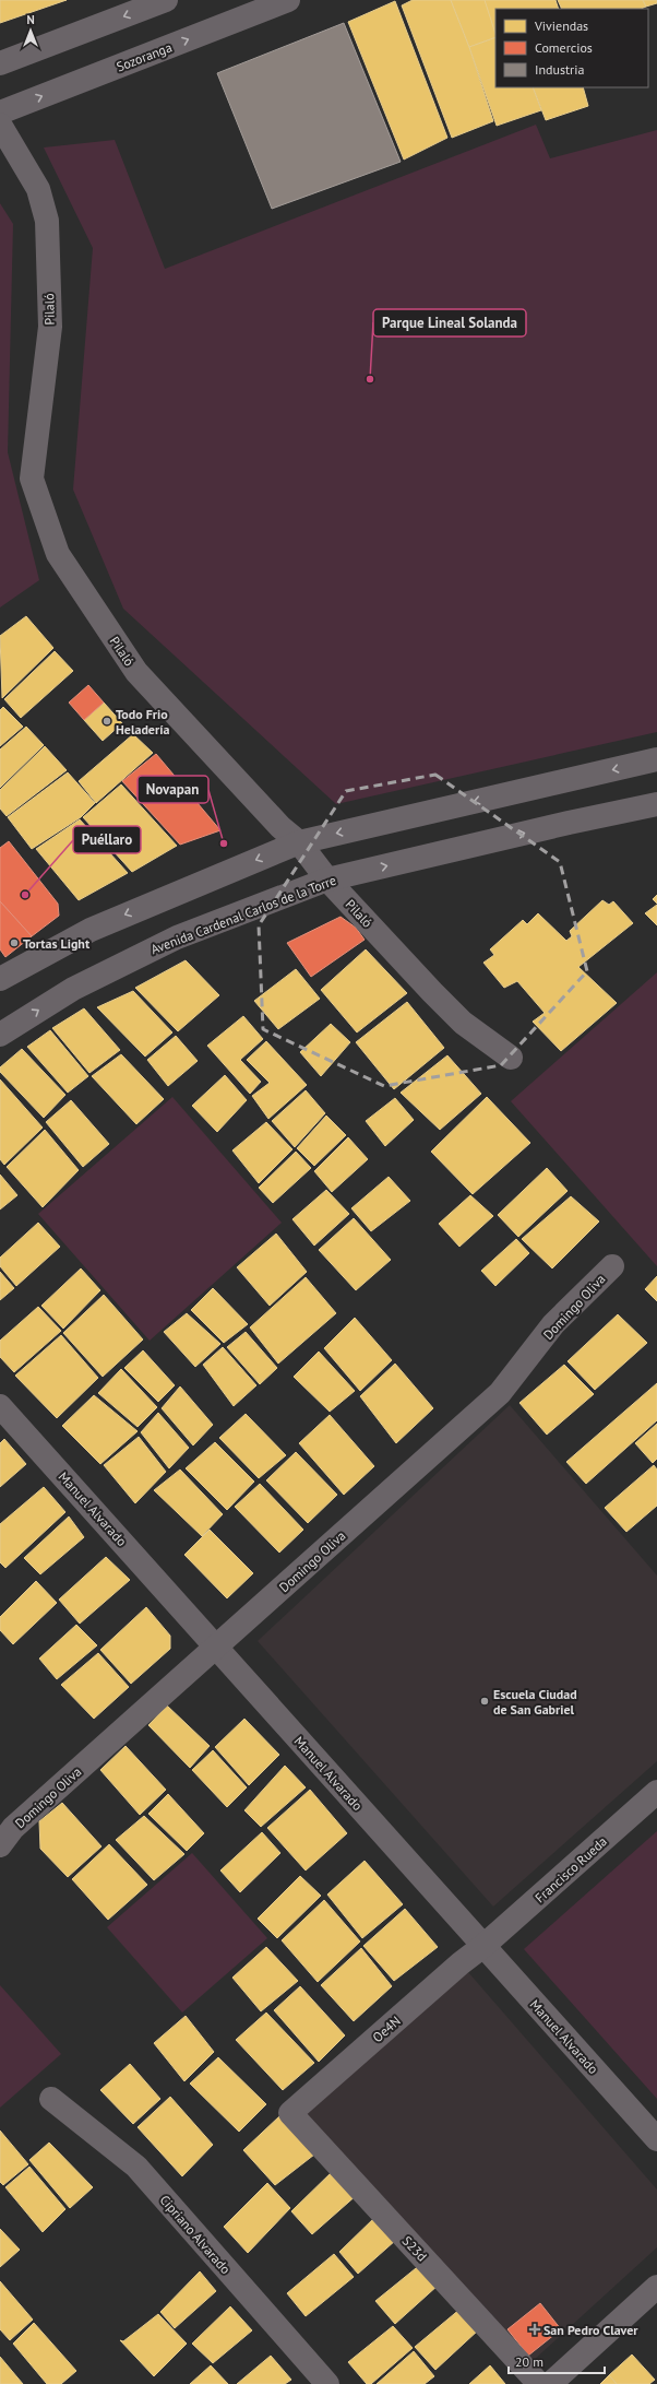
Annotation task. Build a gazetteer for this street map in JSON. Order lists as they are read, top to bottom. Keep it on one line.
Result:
{"streets":{"street":["Sozoranga","Pilaló","Avenida Cardenal Carlos de la Torre","Domingo Oliva","Manuel Alvarado","Francisco Rueda","Oe4N","Cipriano Alvarado","S23d"]},"crossings":[["Pilaló","Avenida Cardenal Carlos de la Torre"],["Domingo Oliva","Manuel Alvarado"],["Manuel Alvarado","Francisco Rueda"],["Manuel Alvarado","Oe4N"],["Francisco Rueda","Oe4N"],["Oe4N","S23d"]],"places":{"other":["Parque Lineal Solanda","Todo Frio Heladería","Novapan","Puéllaro","Tortas Light","Escuela Ciudad de San Gabriel"],"health":["San Pedro Claver"]},"legend":["Viviendas","Comercios","Industria"],"scale_bar":"20 m","north":"top"}
